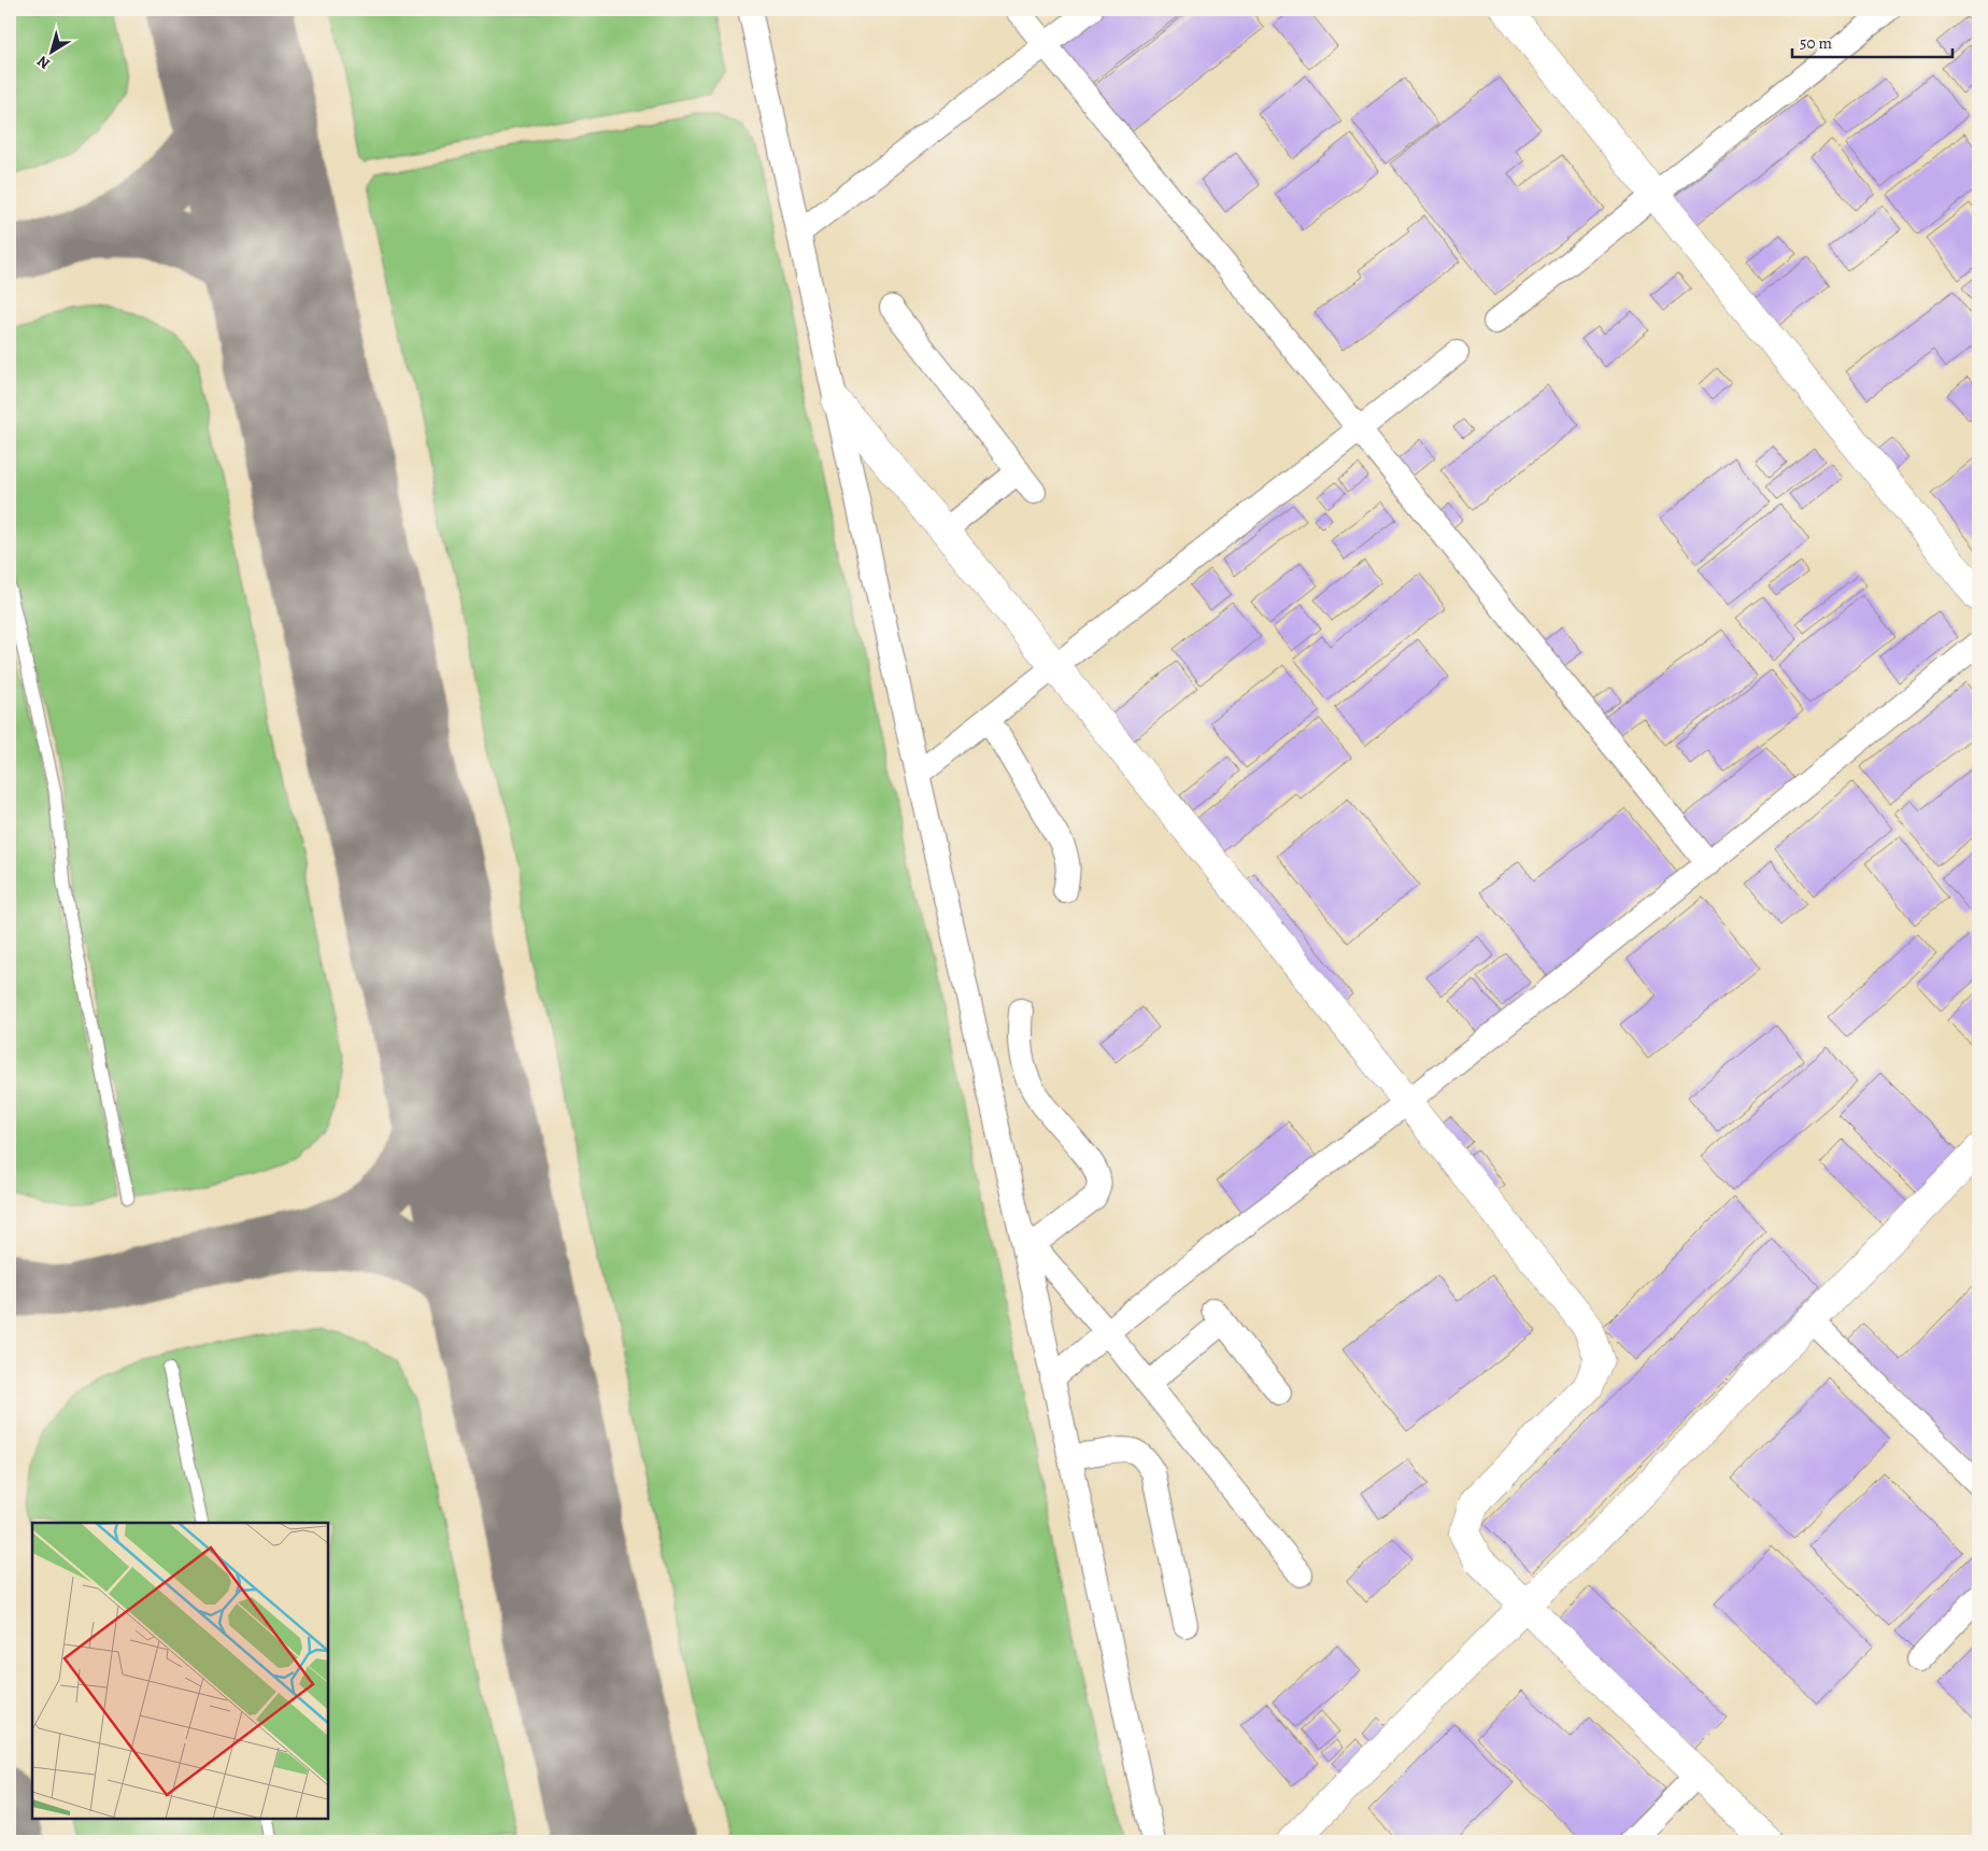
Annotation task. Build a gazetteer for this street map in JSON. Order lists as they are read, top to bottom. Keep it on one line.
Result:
{"scale_bar":"50 m","north":"bottom left"}
